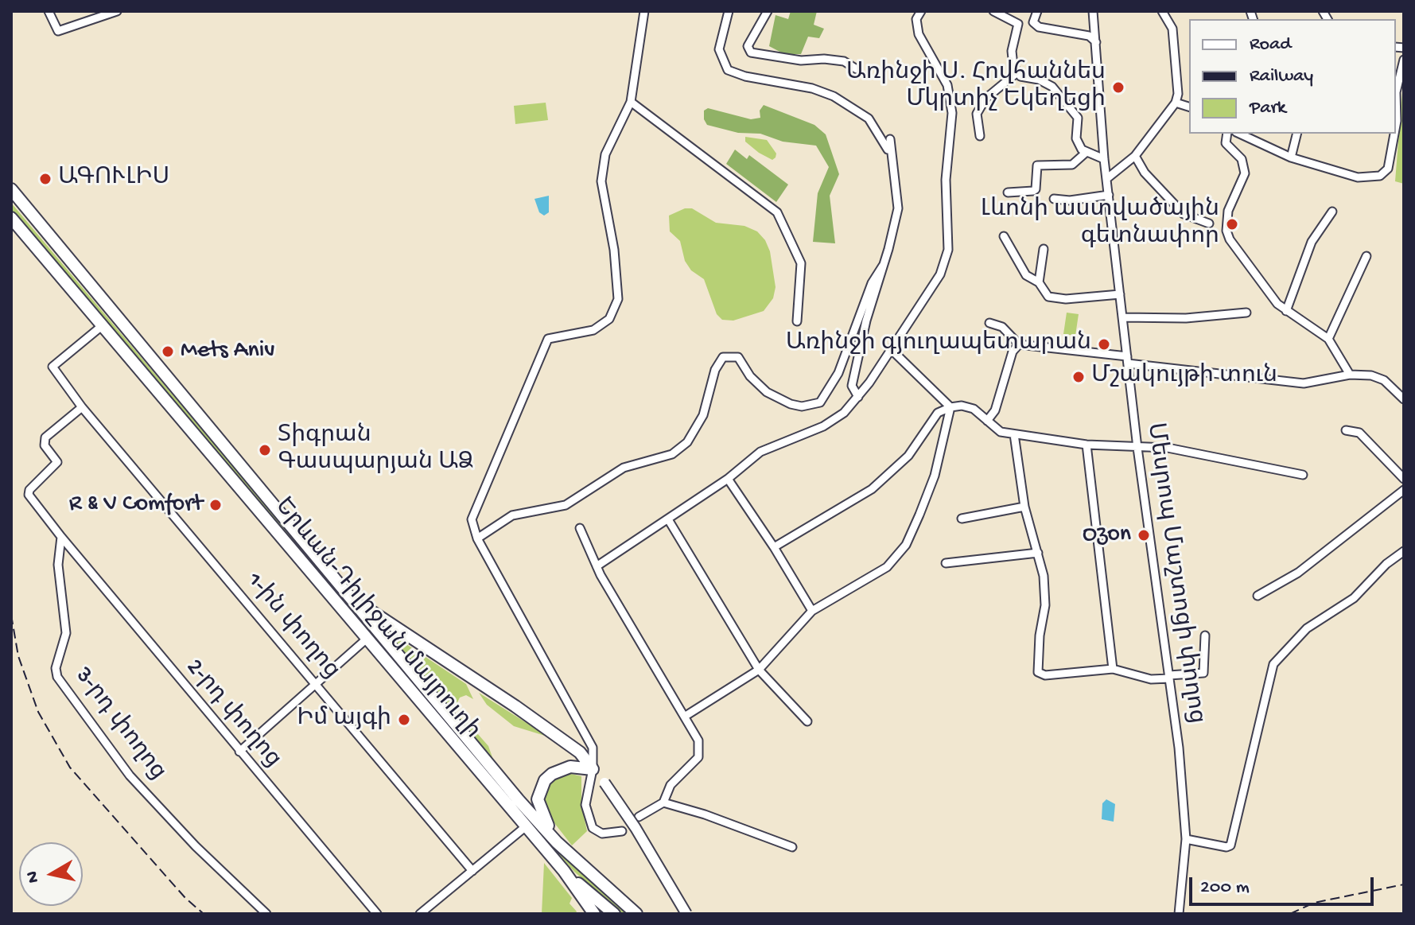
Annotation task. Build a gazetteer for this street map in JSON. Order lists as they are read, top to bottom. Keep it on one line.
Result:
{"streets":{"highway":["Երևան-Դիլիջան մայրուղի"],"street":["Մեսրոպ Մաշտոցի փողոց","1-ին փողոց","2-րդ փողոց","3-րդ փողոց"]},"crossings":[["2-րդ փողոց","3-րդ փողոց"]],"places":["Առինջի Ս. Հովհաննես Մկրտիչ Եկեղեցի","ԱԳՈՒԼԻՍ","Լևոնի աստվածային գետնափոր","Առինջի գյուղապետարան","Mets Aniv","Մշակույթի տուն","Տիգրան Գասպարյան ԱՁ","R & V Comfort","Ozon","Իմ այգի"],"legend":["Road","Railway","Park"],"scale_bar":"200 m","north":"left"}
